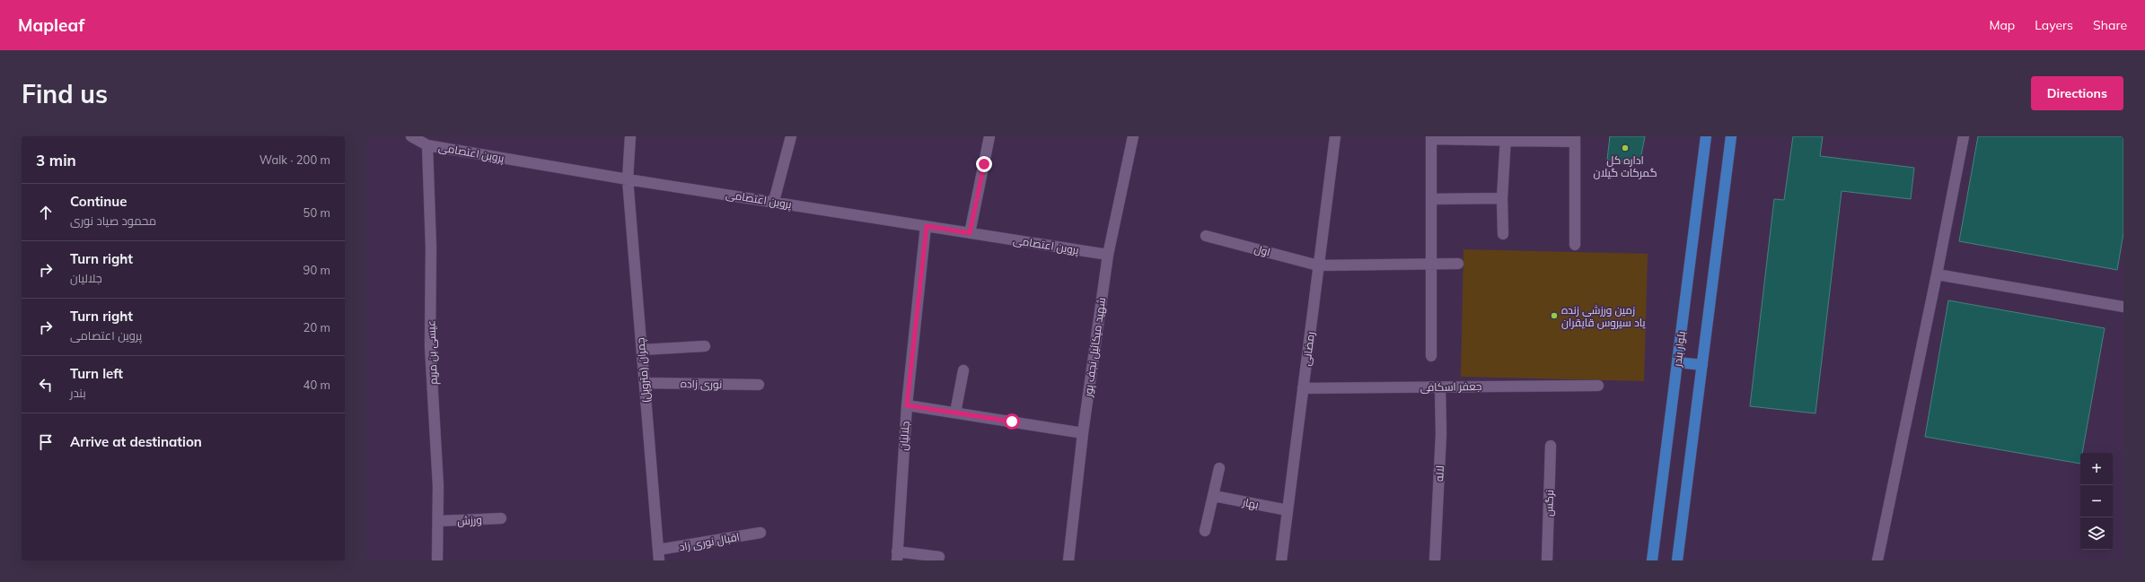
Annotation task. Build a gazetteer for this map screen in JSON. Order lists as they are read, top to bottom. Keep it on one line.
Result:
{"streets":{"main road":["بلوار بندر"],"street":["پروین اعتصامی","اول","شهید میکائیل نجف پور","رمضانی","عیسی بن مریم","چمران (متروپل)","نوری زاده","جعفر اسکافی","جلالیان","لاله","بهار","نرگس","ورزش","اقبال نوری زاد"]},"crossings":[["پروین اعتصامی","شهید میکائیل نجف پور"],["پروین اعتصامی","عیسی بن مریم"],["پروین اعتصامی","چمران (متروپل)"],["پروین اعتصامی","جلالیان"],["اول","رمضانی"],["رمضانی","جعفر اسکافی"],["رمضانی","بهار"],["عیسی بن مریم","ورزش"],["چمران (متروپل)","نوری زاده"],["چمران (متروپل)","اقبال نوری زاد"],["جعفر اسکافی","لاله"]],"places":["اداره کل گمرکات گیلان","زمین ورزشی زنده یاد سیروس قایقران"],"page":{"header":"Mapleaf","nav":["Map","Layers","Share"],"buttons":"Directions","title":"Find us","heading":["3 min","Walk · 200 m"],"list":[["Continue","محمود صیاد نوری","50 m"],["Turn right","جلالیان","90 m"],["Turn right","پروین اعتصامی","20 m"],["Turn left","بندر","40 m"],"Arrive at destination"],"map_buttons":["+","−"]}}
